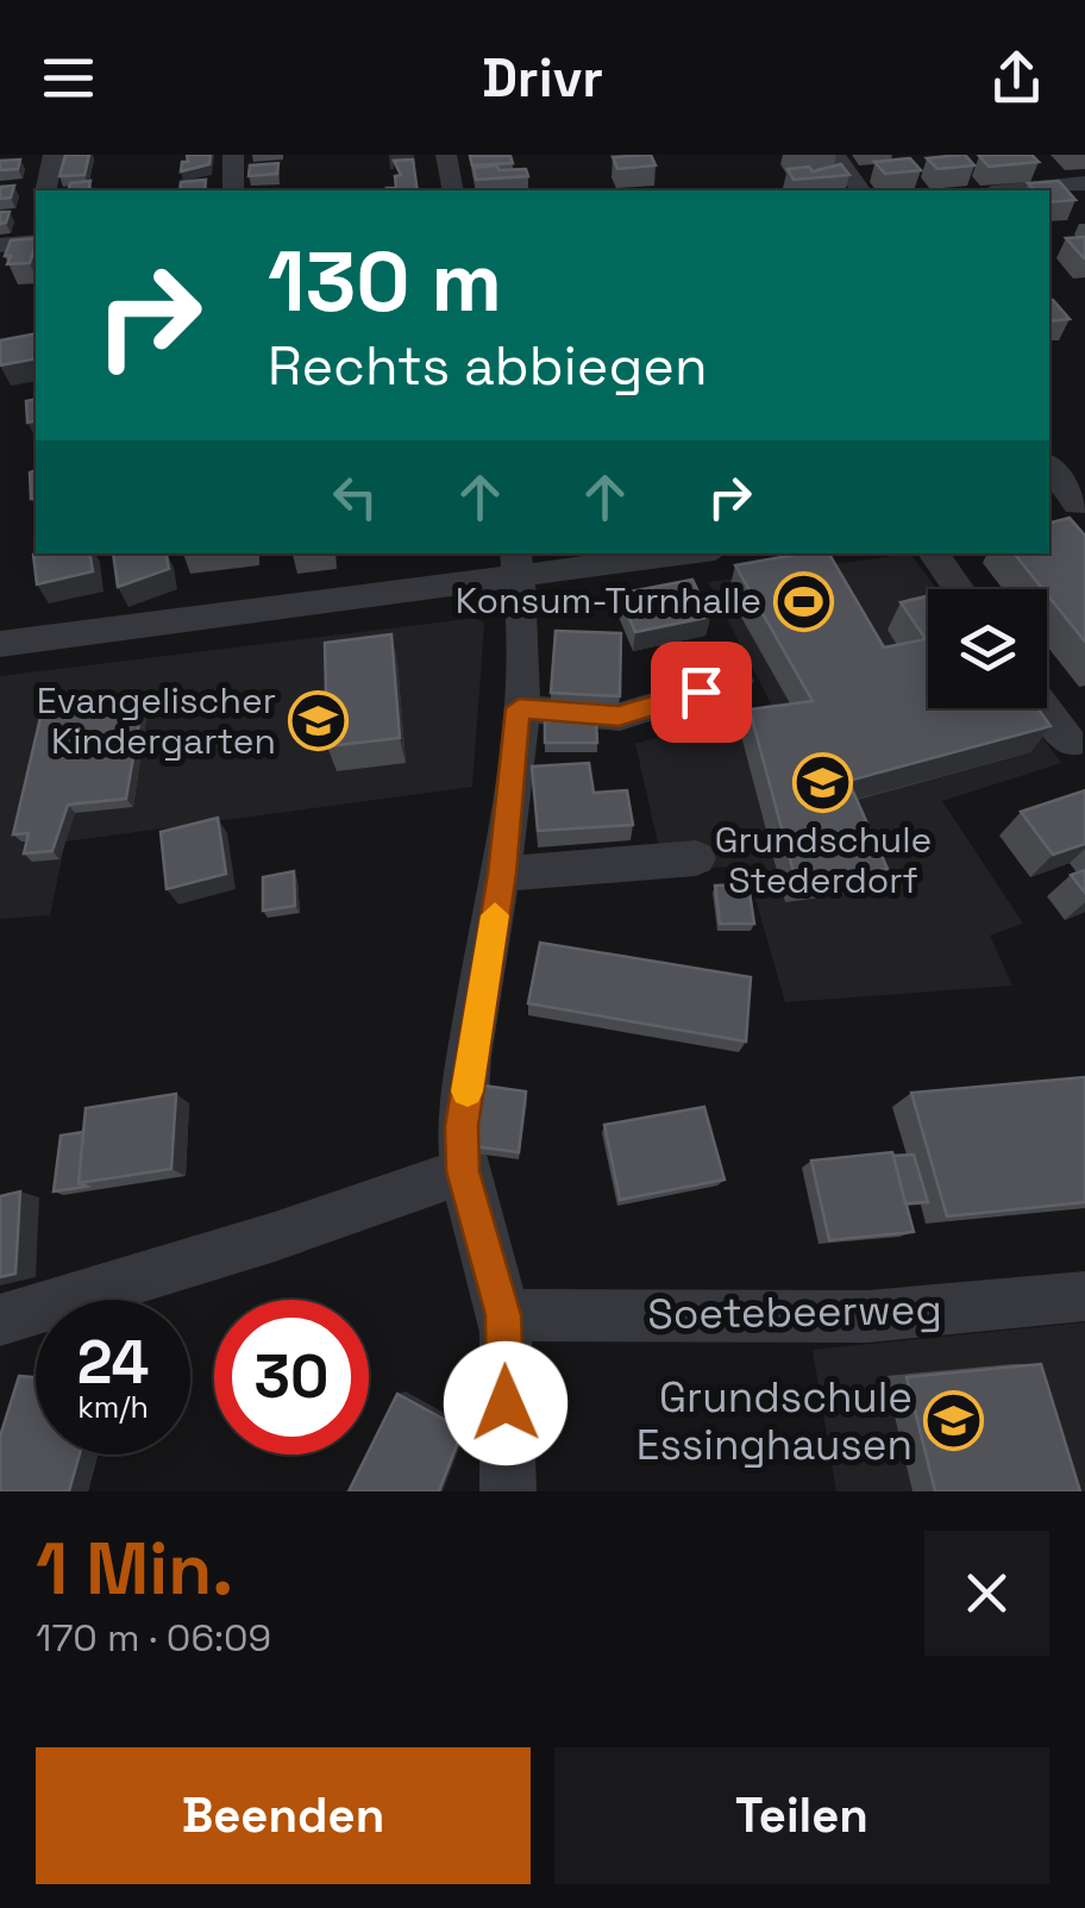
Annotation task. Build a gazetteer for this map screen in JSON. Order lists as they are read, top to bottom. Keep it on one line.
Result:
{"streets":{"street":["Soetebeerweg"]},"places":{"sports":["Konsum-Turnhalle"],"school or university":["Evangelischer Kindergarten","Grundschule Stederdorf","Grundschule Essinghausen"]},"page":{"header":"Drivr","turn":["130 m","Rechts abbiegen"],"speed":"24 km/h","limit":"30","heading":["1 Min.","170 m · 06:09"],"buttons":["Beenden","Teilen"]}}
